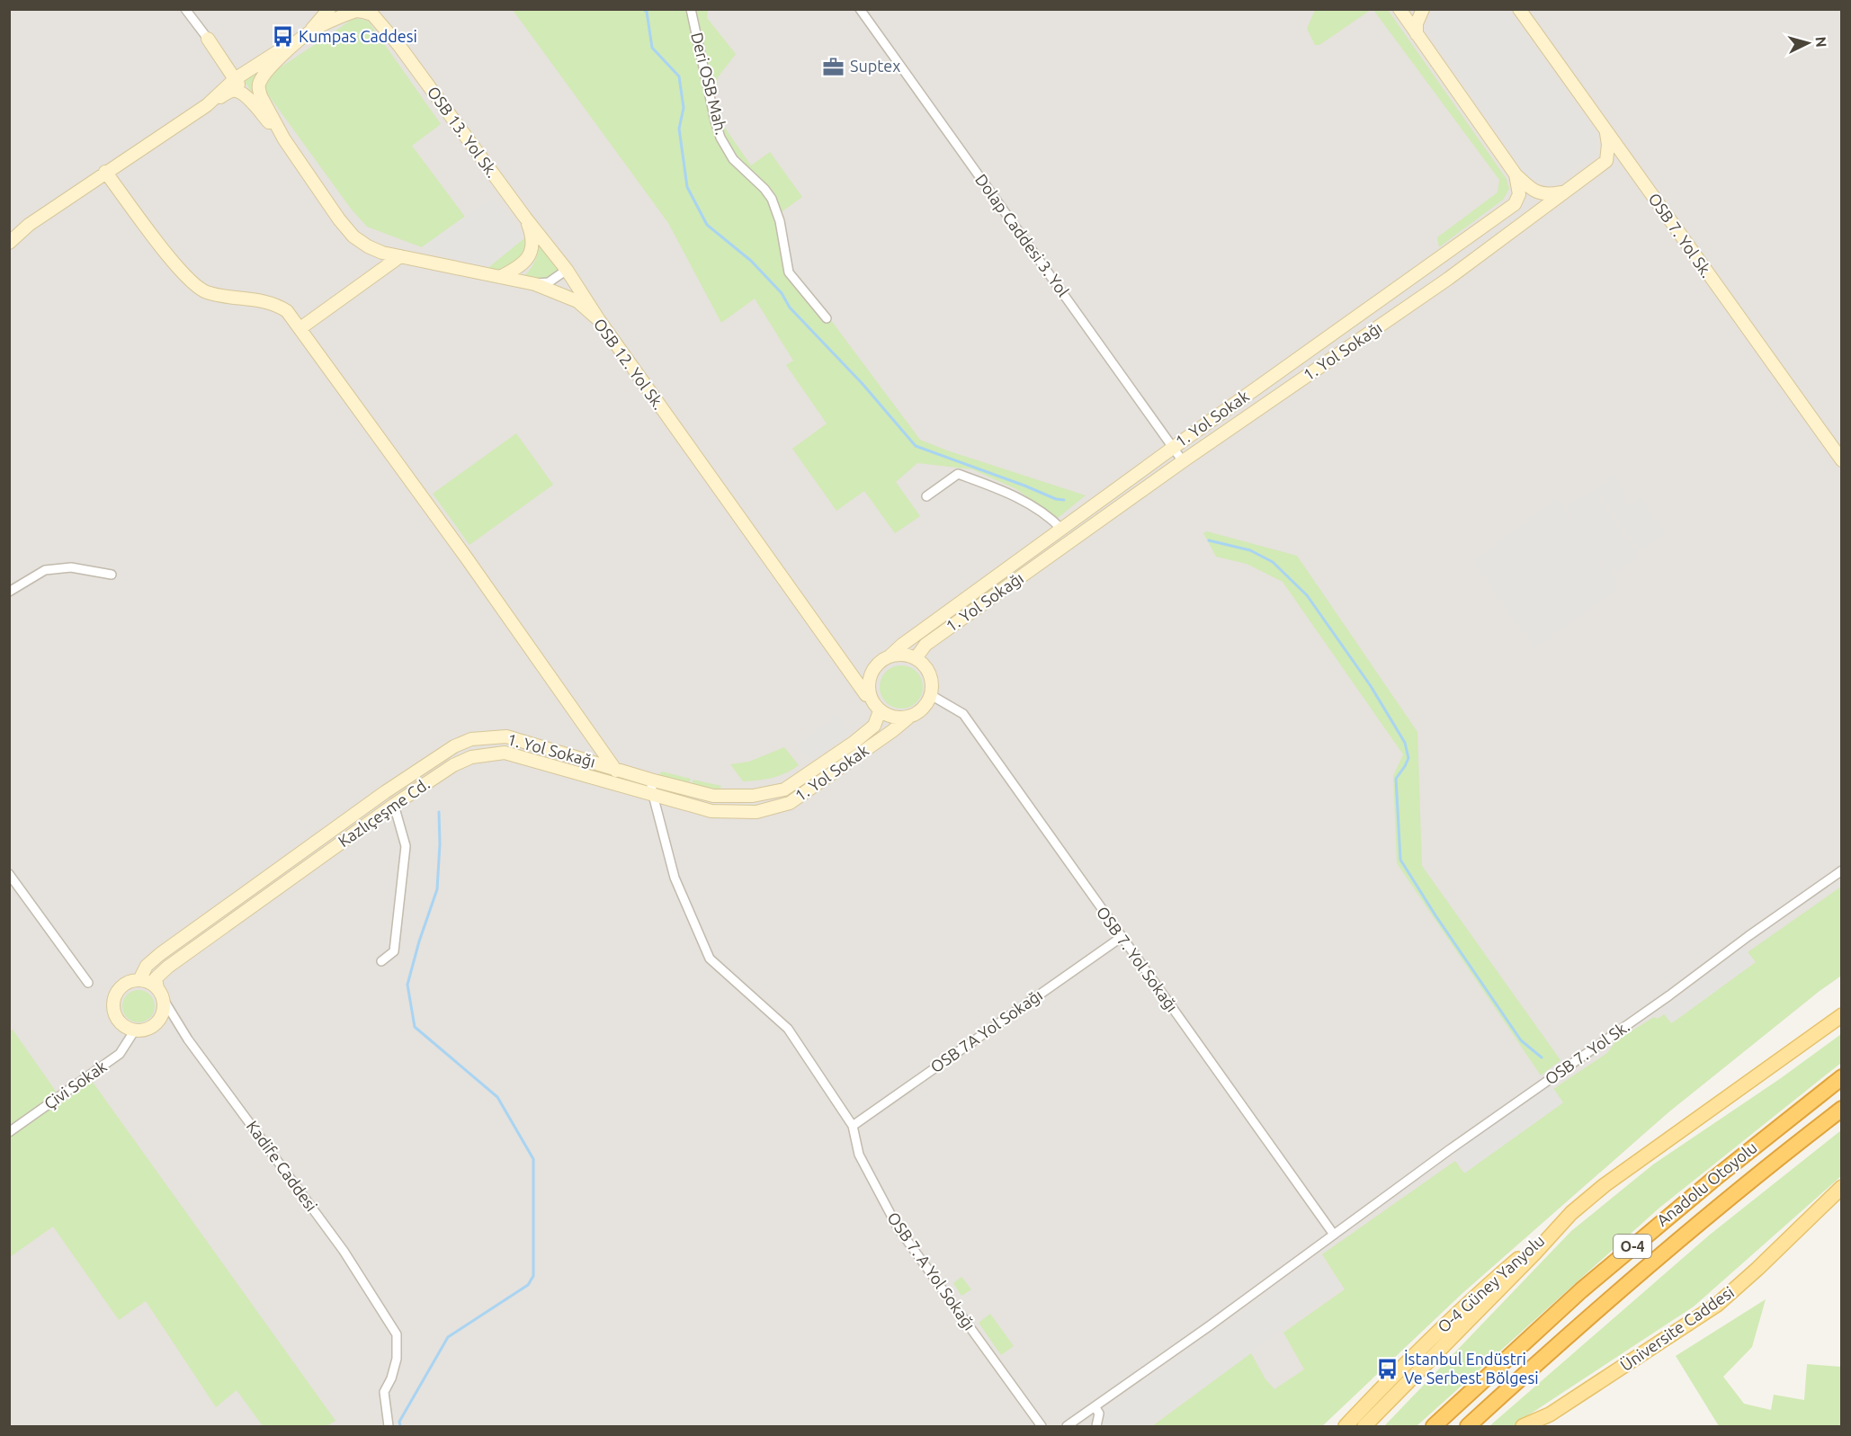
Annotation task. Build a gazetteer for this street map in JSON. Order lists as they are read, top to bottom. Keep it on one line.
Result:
{"streets":{"highway":["Anadolu Otoyolu","O-4"],"main road":["O-4 Güney Yanyolu","Üniversite Caddesi"],"street":["Deri OSB Mah.","OSB 13. Yol Sk.","Dolap Caddesi 3. Yol","OSB 7. Yol Sk.","1. Yol Sokağı","OSB 12. Yol Sk.","1. Yol Sokak","Kazlıçeşme Cd.","OSB 7. Yol Sokağı","OSB 7A Yol Sokağı","Çivi Sokak","Kadife Caddesi","OSB 7. A Yol Sokağı"]},"crossings":[["OSB 13. Yol Sk.","OSB 12. Yol Sk."],["Dolap Caddesi 3. Yol","1. Yol Sokağı"],["Dolap Caddesi 3. Yol","1. Yol Sokak"],["OSB 7. Yol Sk.","OSB 7. Yol Sokağı"],["1. Yol Sokağı","OSB 12. Yol Sk."],["1. Yol Sokağı","1. Yol Sokak"],["1. Yol Sokağı","Kazlıçeşme Cd."],["1. Yol Sokağı","OSB 7. Yol Sokağı"],["1. Yol Sokağı","Çivi Sokak"],["1. Yol Sokağı","Kadife Caddesi"],["1. Yol Sokağı","OSB 7. A Yol Sokağı"],["OSB 12. Yol Sk.","1. Yol Sokak"],["OSB 12. Yol Sk.","OSB 7. Yol Sokağı"],["1. Yol Sokak","Kazlıçeşme Cd."],["1. Yol Sokak","OSB 7. Yol Sokağı"],["1. Yol Sokak","OSB 7. A Yol Sokağı"],["Kazlıçeşme Cd.","Çivi Sokak"],["Kazlıçeşme Cd.","Kadife Caddesi"],["Kazlıçeşme Cd.","OSB 7. A Yol Sokağı"],["OSB 7. Yol Sokağı","OSB 7A Yol Sokağı"],["OSB 7A Yol Sokağı","OSB 7. A Yol Sokağı"],["Çivi Sokak","Kadife Caddesi"]],"places":{"bus stop":["Kumpas Caddesi","İstanbul Endüstri Ve Serbest Bölgesi"],"office":["Suptex"]},"north":"right"}
